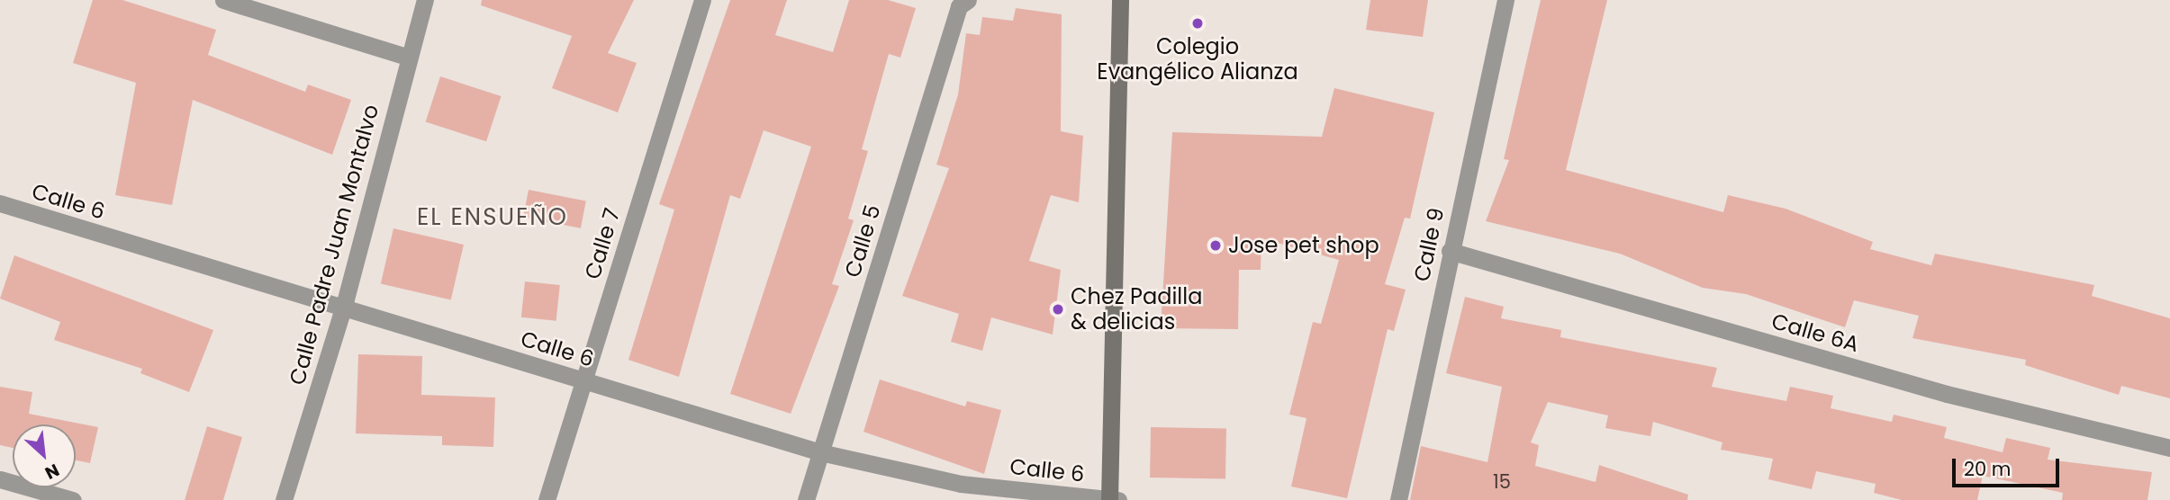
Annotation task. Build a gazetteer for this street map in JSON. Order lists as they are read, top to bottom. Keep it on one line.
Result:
{"streets":{"street":["Calle 6","Calle 5","Calle 7","Calle Padre Juan Montalvo","Calle 9","Calle 6A"]},"crossings":[["Calle 6","Calle 5"],["Calle 6","Calle 7"],["Calle 6","Calle Padre Juan Montalvo"],["Calle 9","Calle 6A"]],"districts":["EL ENSUEÑO"],"places":["Colegio Evangélico Alianza","Jose pet shop","Chez Padilla & delicias"],"house_numbers":["15"],"scale_bar":"20 m","north":"bottom right"}
